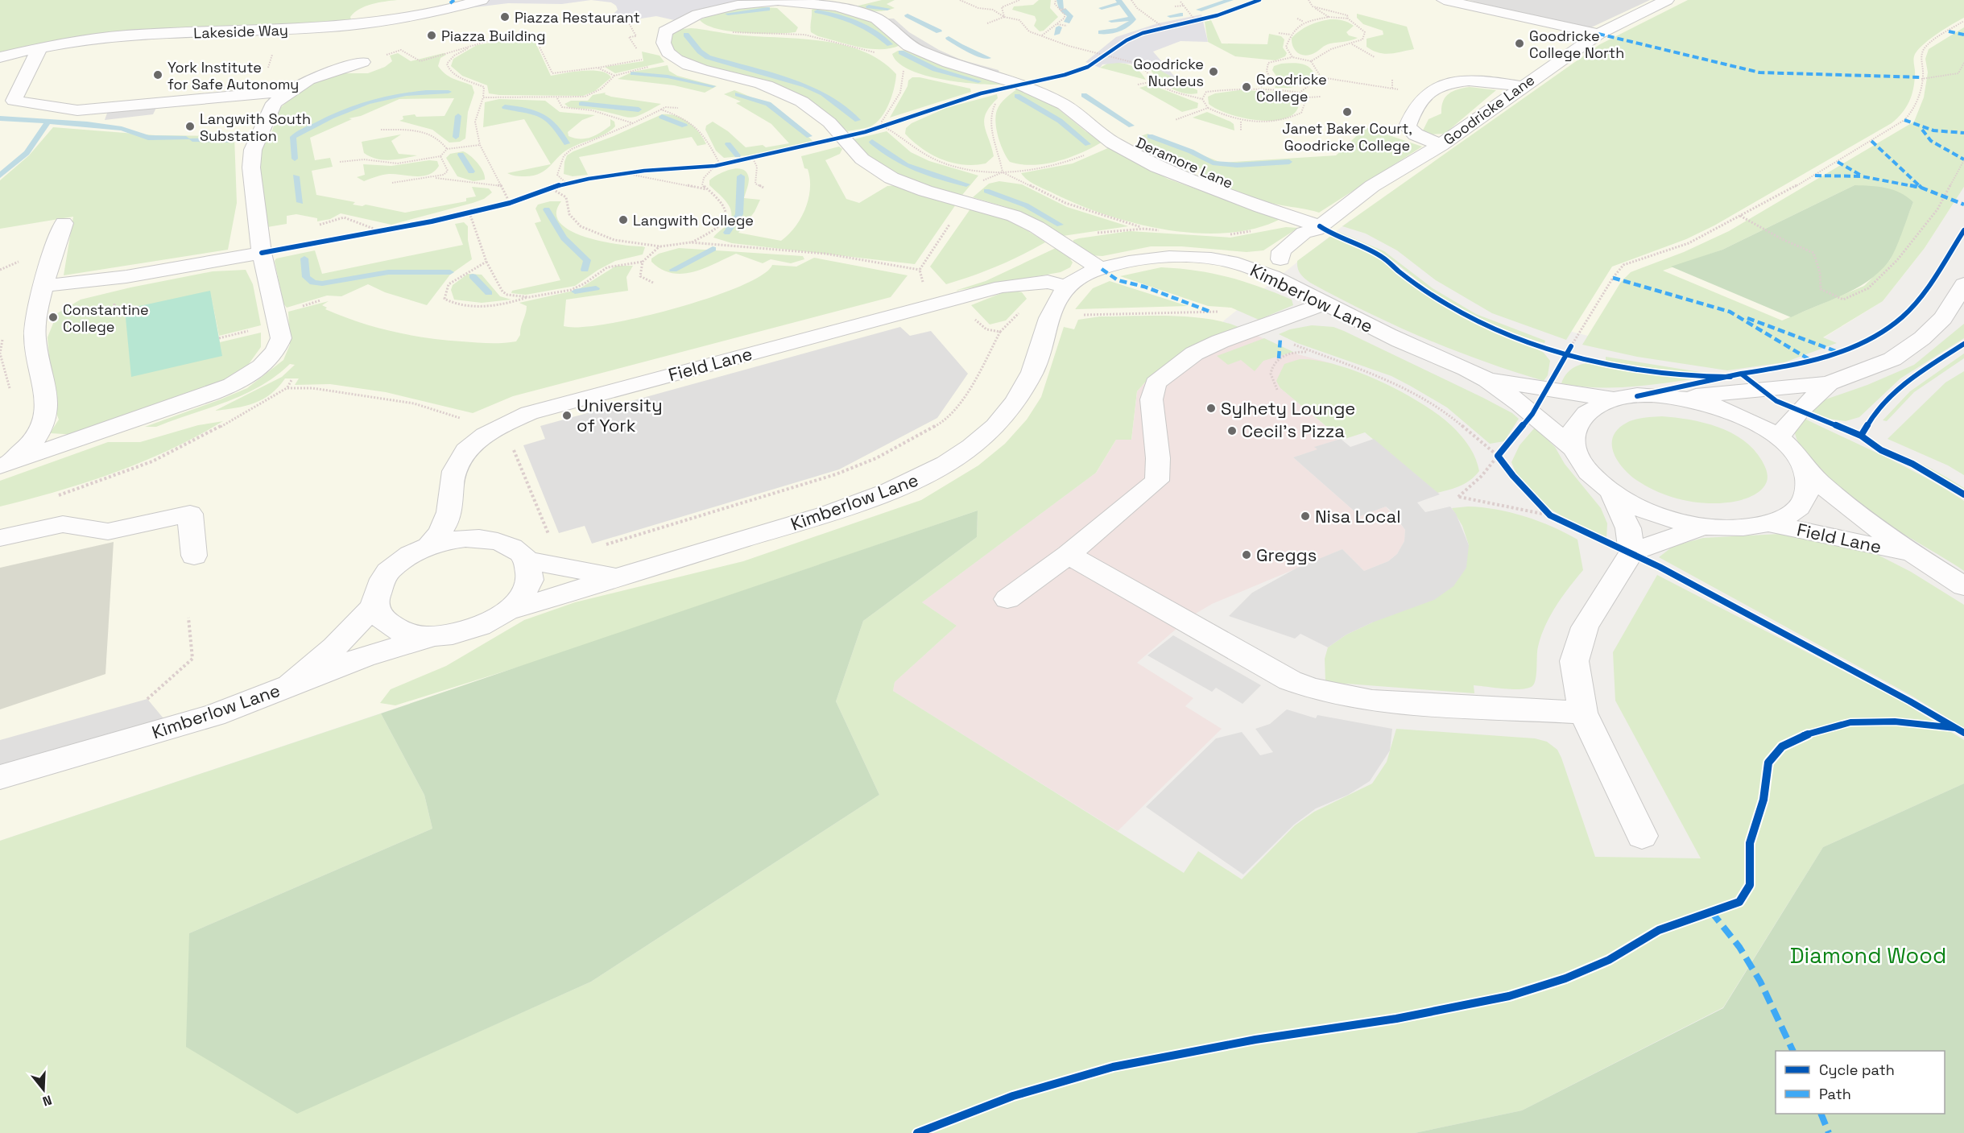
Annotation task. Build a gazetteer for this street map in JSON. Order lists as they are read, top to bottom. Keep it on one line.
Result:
{"streets":{"street":["Lakeside Way","Goodricke Lane","Deramore Lane","Kimberlow Lane","Field Lane"]},"crossings":[["Goodricke Lane","Deramore Lane"],["Goodricke Lane","Kimberlow Lane"],["Deramore Lane","Kimberlow Lane"],["Kimberlow Lane","Field Lane"]],"parks":["Diamond Wood"],"places":["Piazza Restaurant","Piazza Building","Goodricke College North","Goodricke Nucleus","York Institute for Safe Autonomy","Goodricke College","Janet Baker Court, Goodricke College","Langwith South Substation","Langwith College","Constantine College","Sylhety Lounge","University of York","Cecil's Pizza","Nisa Local","Greggs"],"legend":["Cycle path","Path"],"north":"bottom"}
